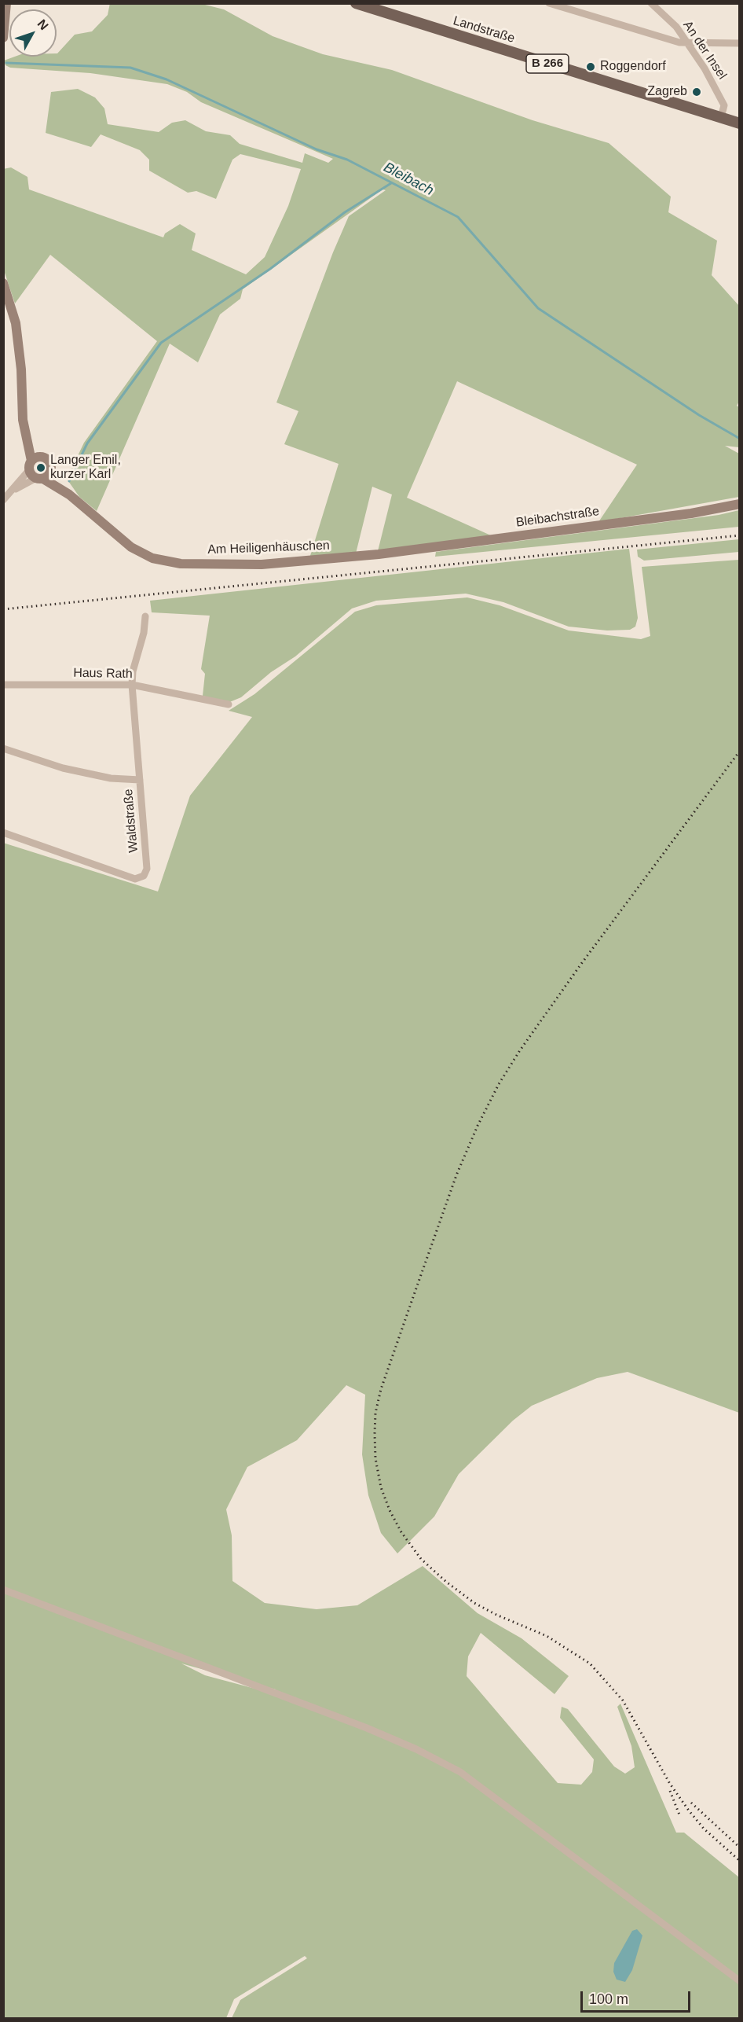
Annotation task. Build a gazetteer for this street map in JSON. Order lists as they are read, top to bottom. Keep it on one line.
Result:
{"streets":{"main road":["Landstraße","B 266","Bleibachstraße","Am Heiligenhäuschen"],"street":["An der Insel","Haus Rath","Waldstraße"]},"crossings":[["Landstraße","An der Insel"],["Bleibachstraße","Am Heiligenhäuschen"],["Haus Rath","Waldstraße"]],"water":["Bleibach"],"places":["Roggendorf","Zagreb","Langer Emil, kurzer Karl"],"scale_bar":"100 m","north":"top right"}
